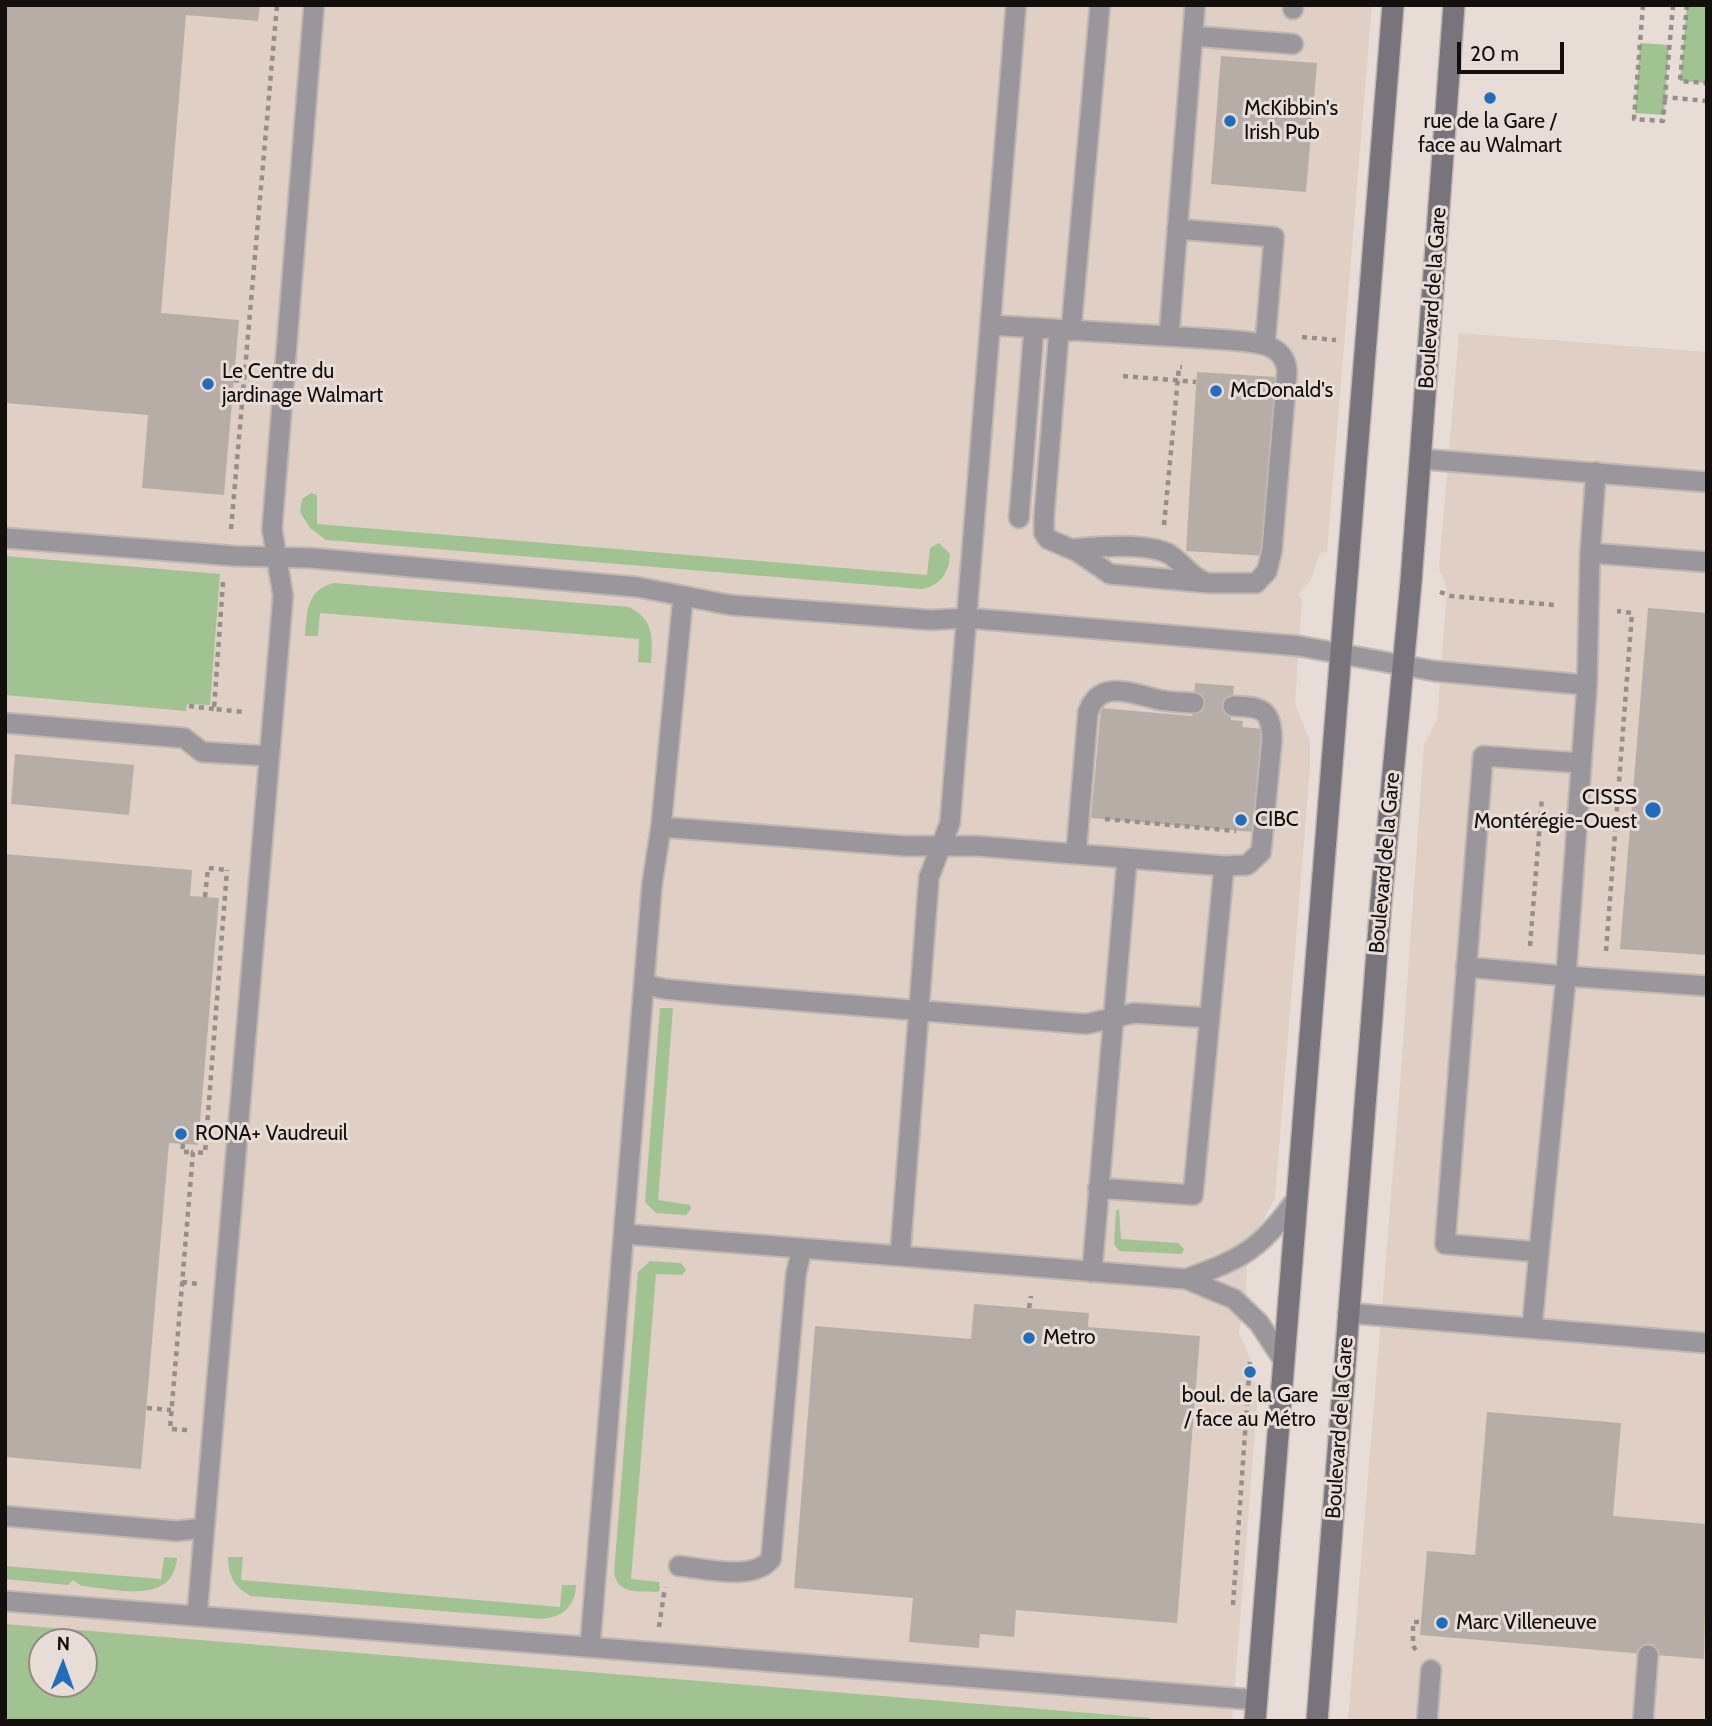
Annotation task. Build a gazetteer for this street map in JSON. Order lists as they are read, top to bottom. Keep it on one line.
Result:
{"streets":{"main road":["Boulevard de la Gare"]},"places":["rue de la Gare / face au Walmart","McKibbin's Irish Pub","Le Centre du jardinage Walmart","McDonald's","CISSS Montérégie-Ouest","CIBC","RONA+ Vaudreuil","Metro","boul. de la Gare / face au Métro","Marc Villeneuve"],"scale_bar":"20 m","north":"top"}
